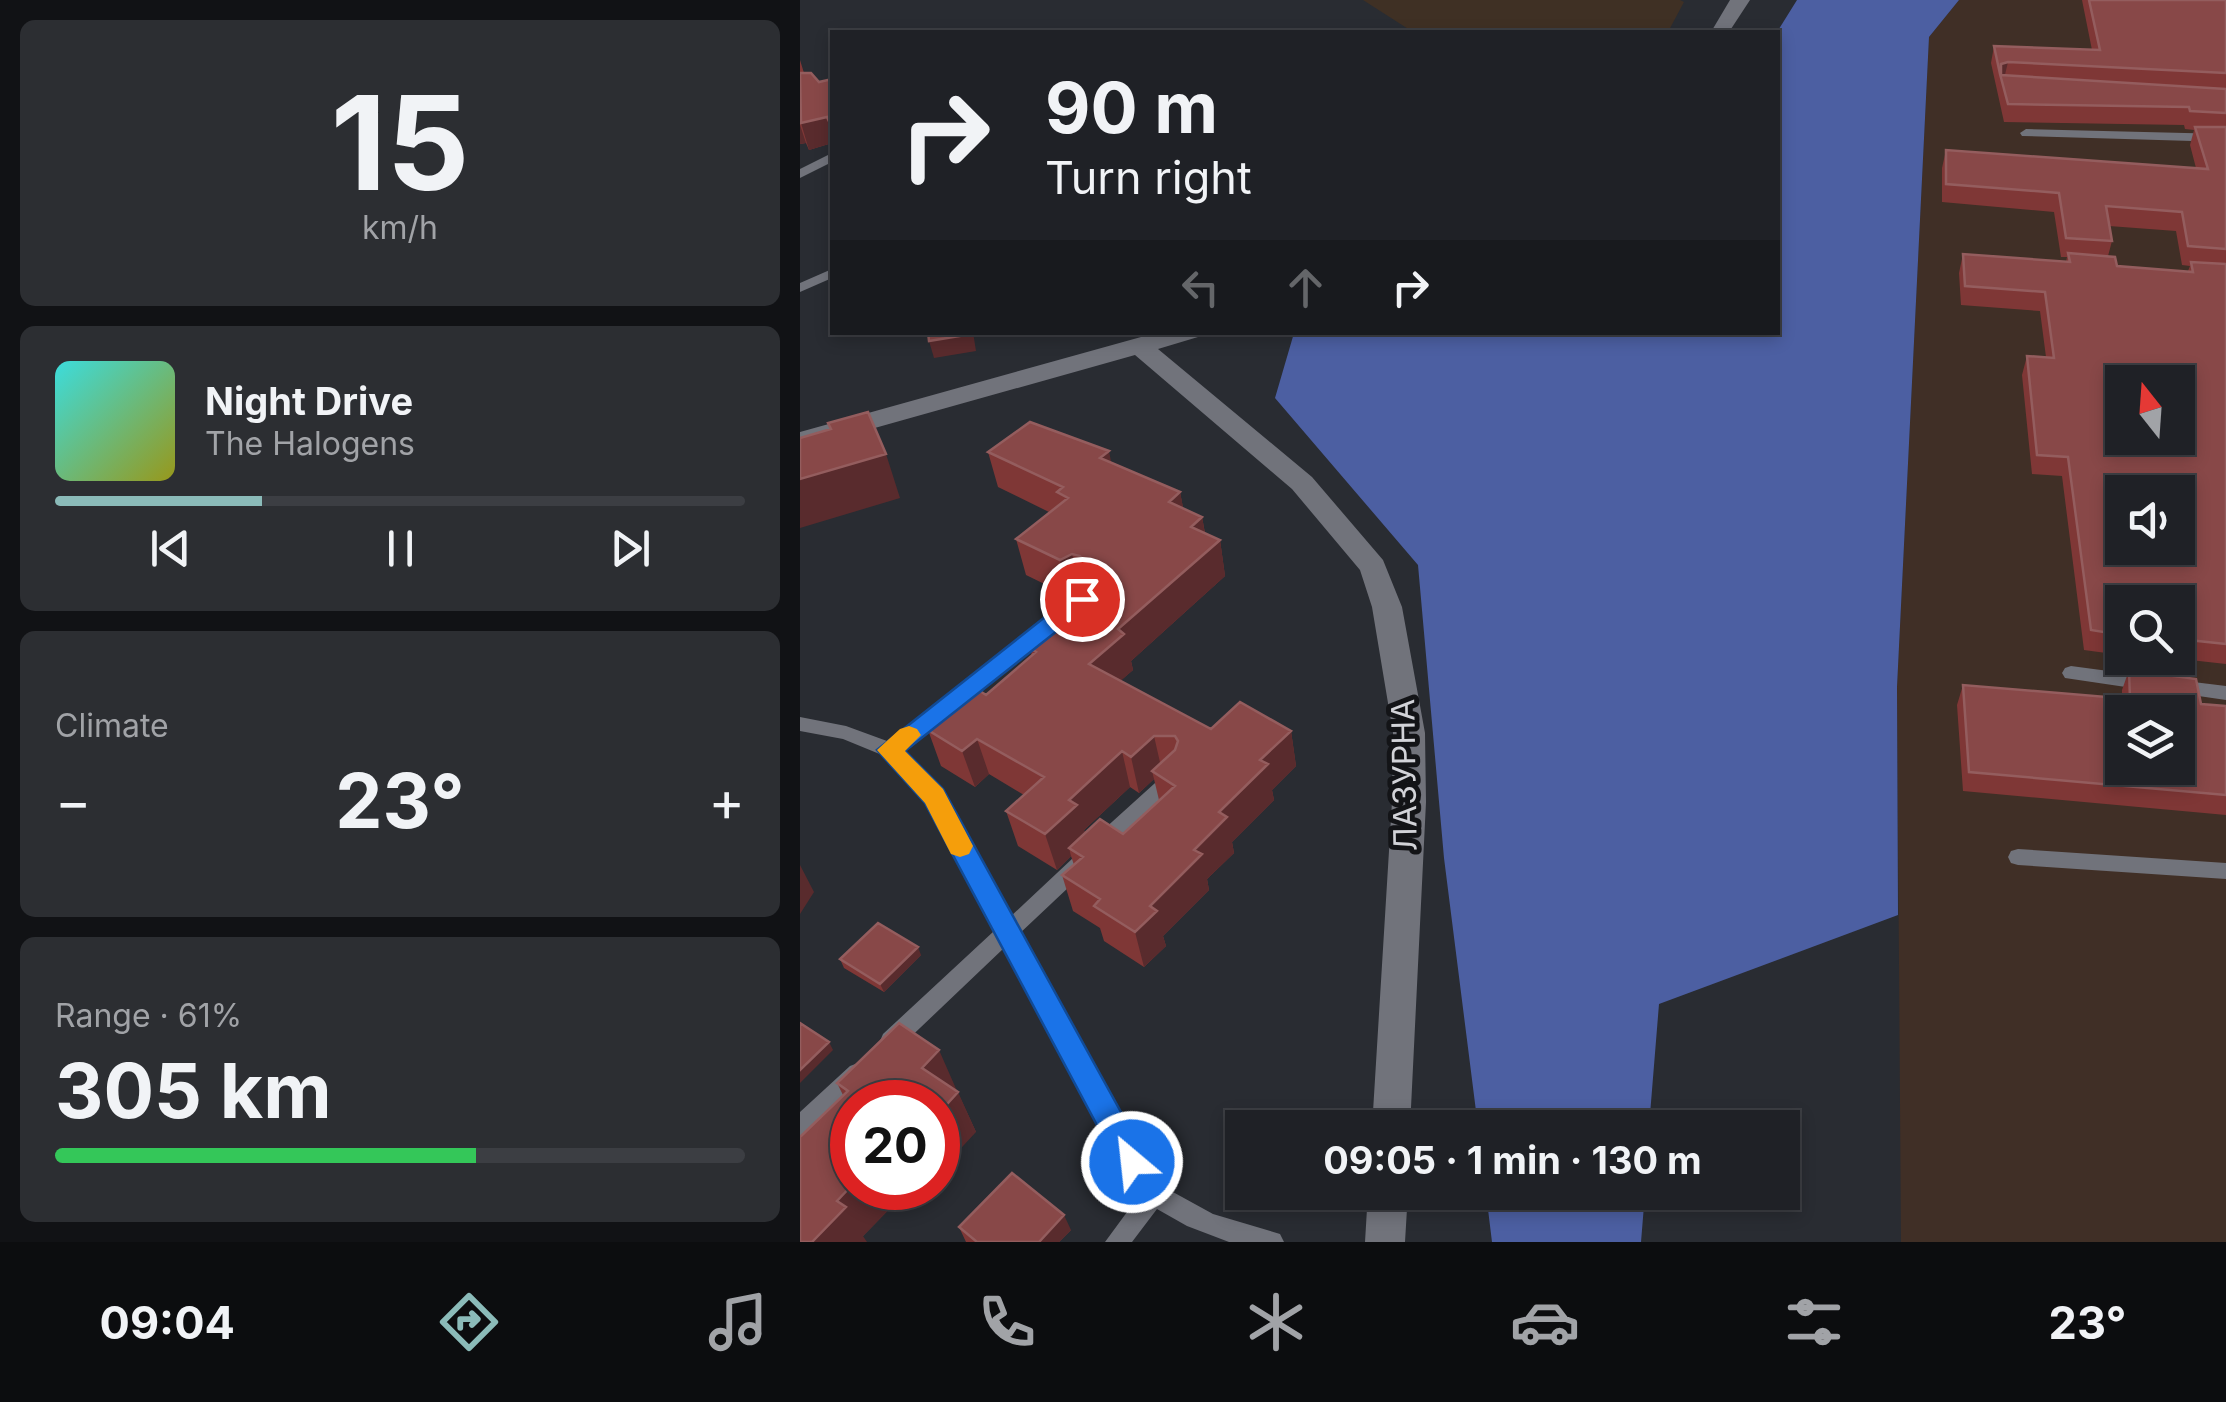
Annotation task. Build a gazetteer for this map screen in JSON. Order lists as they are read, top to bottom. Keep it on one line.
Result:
{"streets":{"street":["ЛАЗУРНА"]},"north":"top","page":{"tile":[["15","km/h"],"Climate",["Range · 61%","305 km"]],"turn":["90 m","Turn right"],"song":["Night Drive","The Halogens"],"heat":["−","23°","+"],"limit":"20","trip":"09:05 · 1 min · 130 m","tabs":["09:04","23°"]}}
